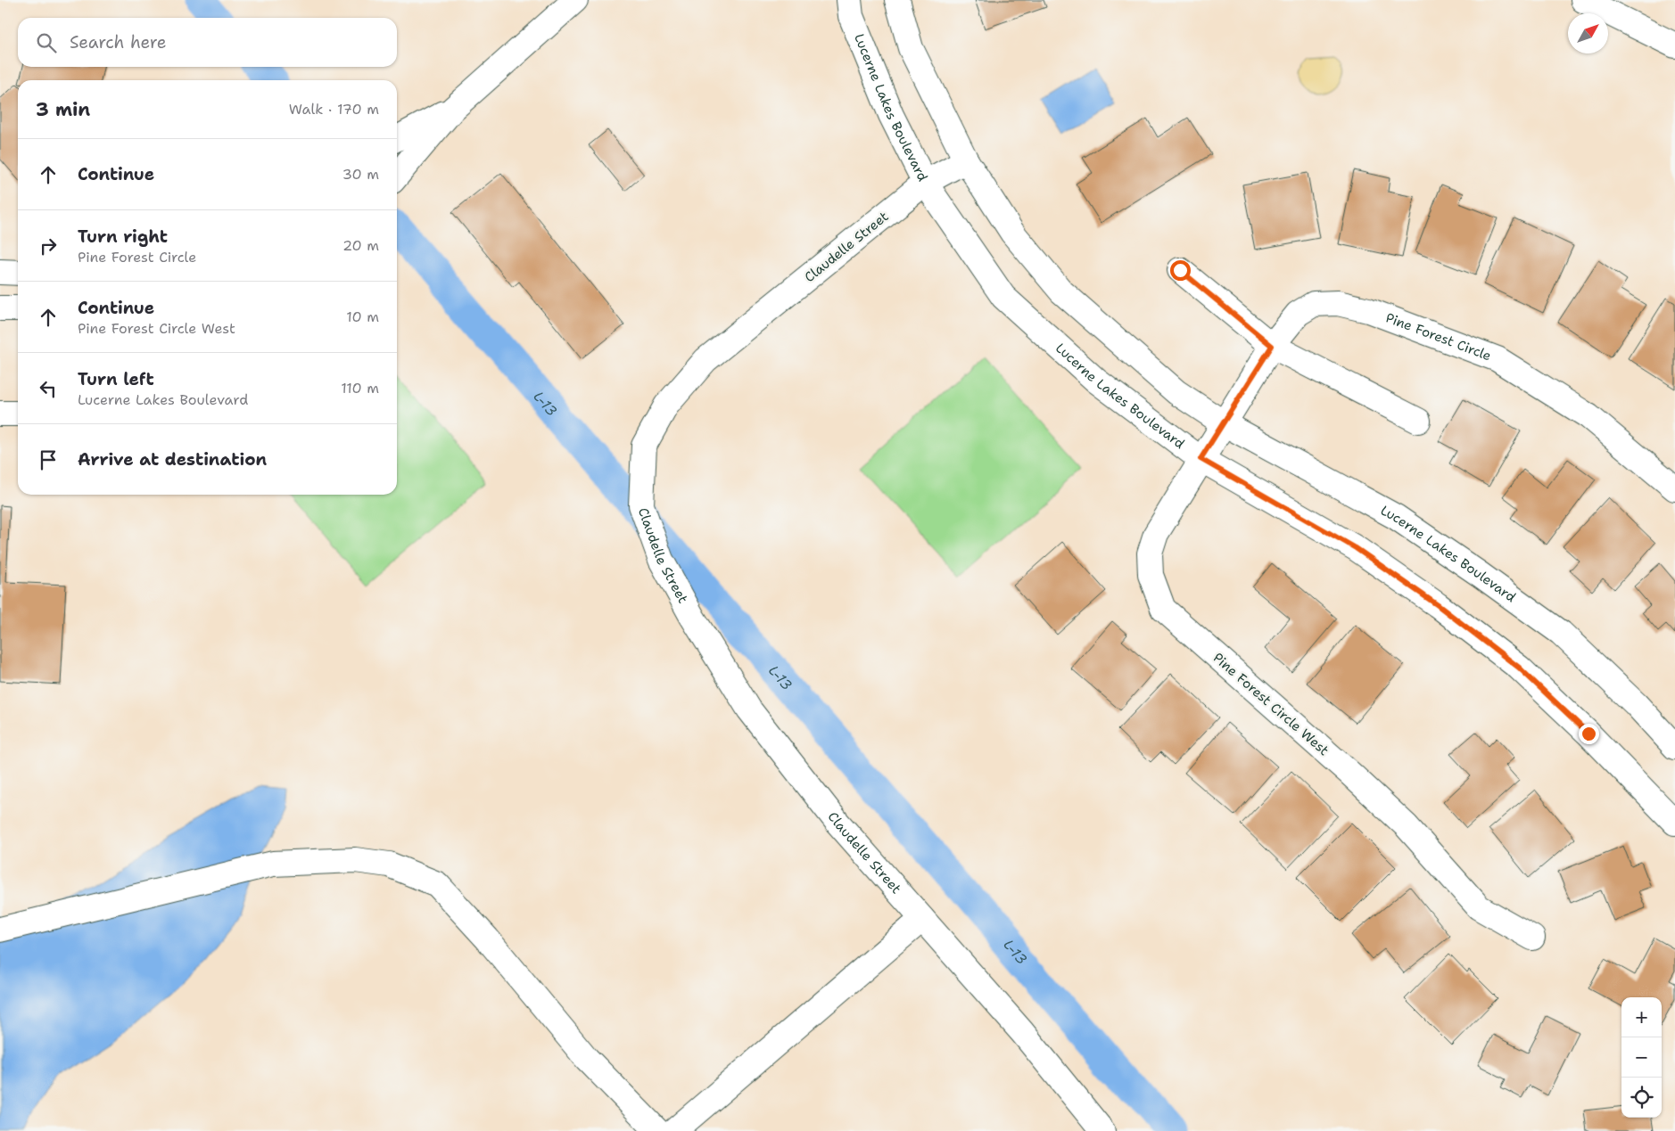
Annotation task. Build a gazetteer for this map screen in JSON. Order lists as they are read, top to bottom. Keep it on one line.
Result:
{"streets":{"street":["Lucerne Lakes Boulevard","Claudelle Street","Pine Forest Circle","Pine Forest Circle West"]},"crossings":[["Lucerne Lakes Boulevard","Claudelle Street"],["Lucerne Lakes Boulevard","Pine Forest Circle"],["Lucerne Lakes Boulevard","Pine Forest Circle West"],["Pine Forest Circle","Pine Forest Circle West"]],"water":["L-13"],"north":"top right","page":{"search":"Search here","heading":["3 min","Walk · 170 m"],"list":[["Continue","30 m"],["Turn right","Pine Forest Circle","20 m"],["Continue","Pine Forest Circle West","10 m"],["Turn left","Lucerne Lakes Boulevard","110 m"],"Arrive at destination"],"map_buttons":["+","−"]}}
